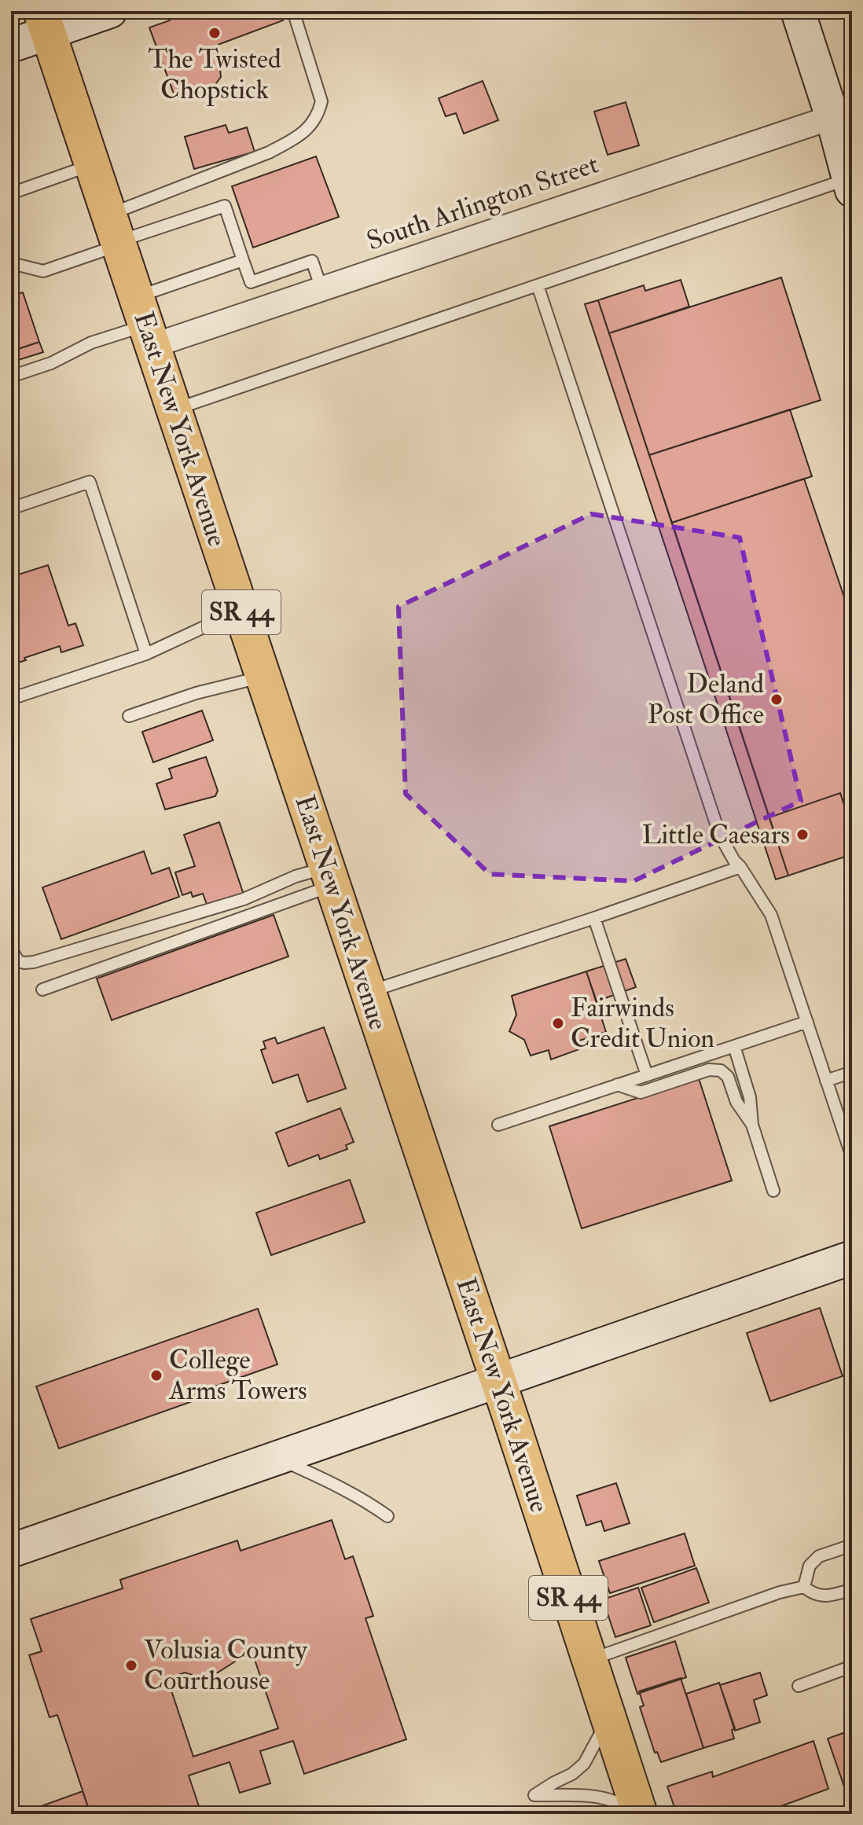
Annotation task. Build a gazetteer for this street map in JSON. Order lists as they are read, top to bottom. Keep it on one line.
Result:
{"streets":{"main road":["East New York Avenue","SR 44"],"street":["South Arlington Street"]},"crossings":[["South Arlington Street","East New York Avenue"]],"places":["The Twisted Chopstick","Deland Post Office","Little Caesars","Fairwinds Credit Union","College Arms Towers","Volusia County Courthouse"]}
